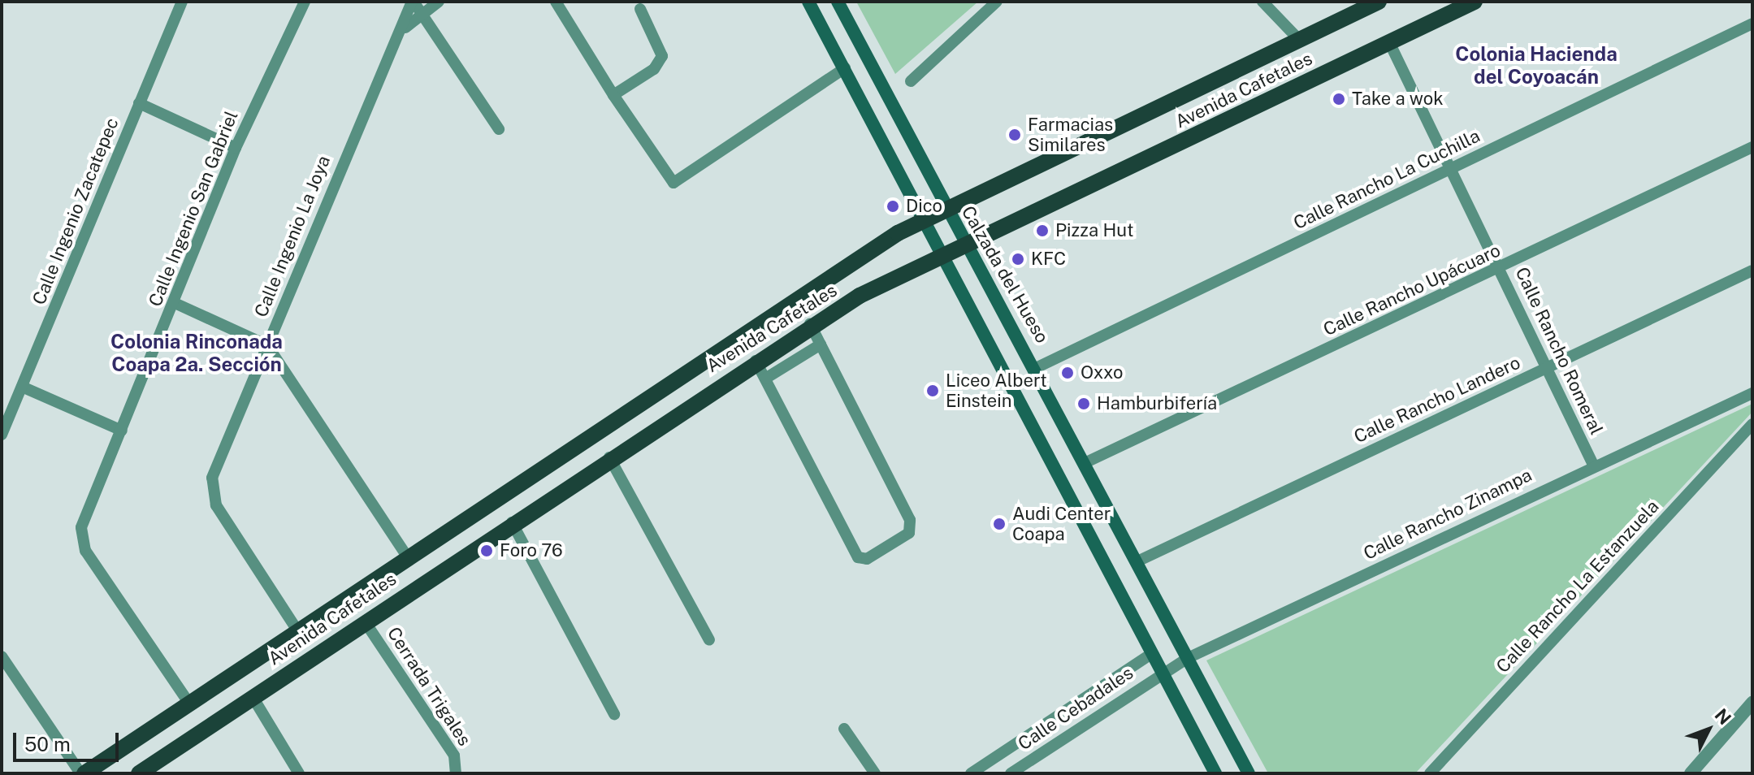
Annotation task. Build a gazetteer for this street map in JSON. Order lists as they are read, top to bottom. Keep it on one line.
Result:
{"streets":{"main road":["Avenida Cafetales","Calzada del Hueso"],"street":["Calle Rancho La Cuchilla","Calle Ingenio San Gabriel","Calle Ingenio Zacatepec","Calle Ingenio La Joya","Calle Rancho Upácuaro","Calle Rancho Romeral","Calle Rancho Landero","Calle Rancho Zinampa","Calle Rancho La Estanzuela","Cerrada Trigales","Calle Cebadales"]},"crossings":[["Avenida Cafetales","Calle Ingenio San Gabriel"],["Avenida Cafetales","Calle Ingenio La Joya"],["Avenida Cafetales","Calzada del Hueso"],["Avenida Cafetales","Calle Rancho Romeral"],["Avenida Cafetales","Cerrada Trigales"],["Calle Rancho La Cuchilla","Calzada del Hueso"],["Calle Rancho La Cuchilla","Calle Rancho Romeral"],["Calzada del Hueso","Calle Rancho Upácuaro"],["Calzada del Hueso","Calle Rancho Landero"],["Calzada del Hueso","Calle Rancho Zinampa"],["Calle Rancho Upácuaro","Calle Rancho Romeral"],["Calle Rancho Romeral","Calle Rancho Landero"],["Calle Rancho Romeral","Calle Rancho Zinampa"],["Calle Rancho Zinampa","Calle Cebadales"]],"districts":["Colonia Hacienda del Coyoacán","Colonia Rinconada Coapa 2a. Sección"],"places":["Take a wok","Farmacias Similares","Dico","Pizza Hut","KFC","Oxxo","Liceo Albert Einstein","Hamburbifería","Audi Center Coapa","Foro 76"],"scale_bar":"50 m","north":"top right"}
